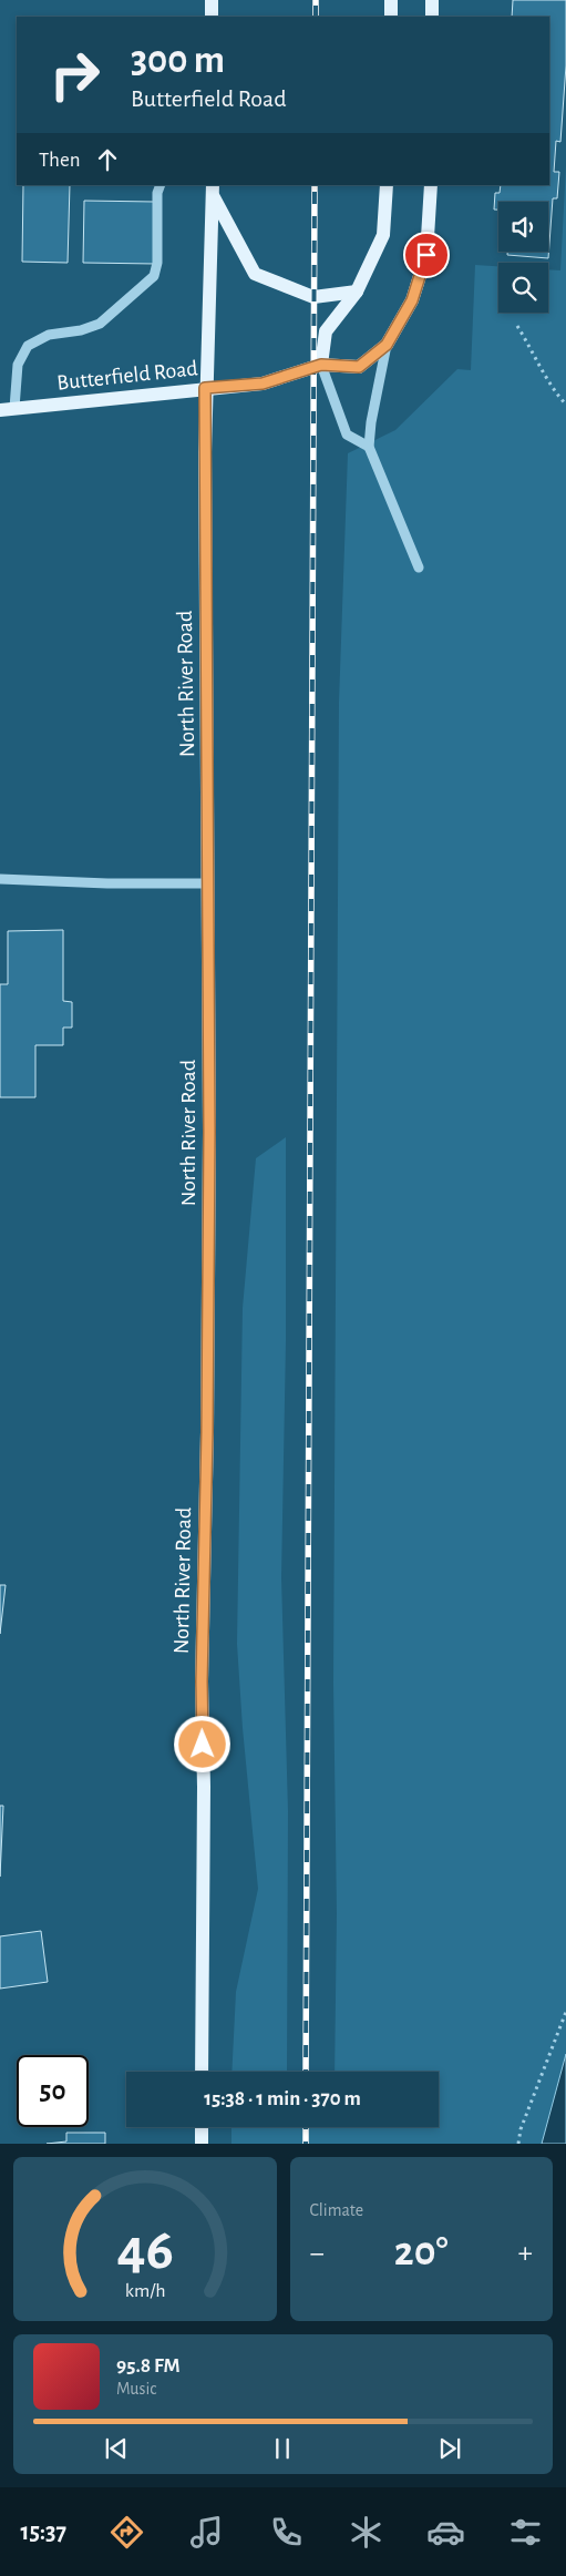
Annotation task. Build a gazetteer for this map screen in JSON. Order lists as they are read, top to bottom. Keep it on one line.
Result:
{"streets":{"main road":["Butterfield Road","North River Road"]},"crossings":[["Butterfield Road","North River Road"]],"page":{"turn":["300 m","Butterfield Road"],"then":"Then","limit":"50","trip":"15:38 · 1 min · 370 m","tile":"Climate","heat":["−","20°","+"],"song":["95.8 FM","Music"],"tabs":"15:37","gauge":["46","km/h"]}}
